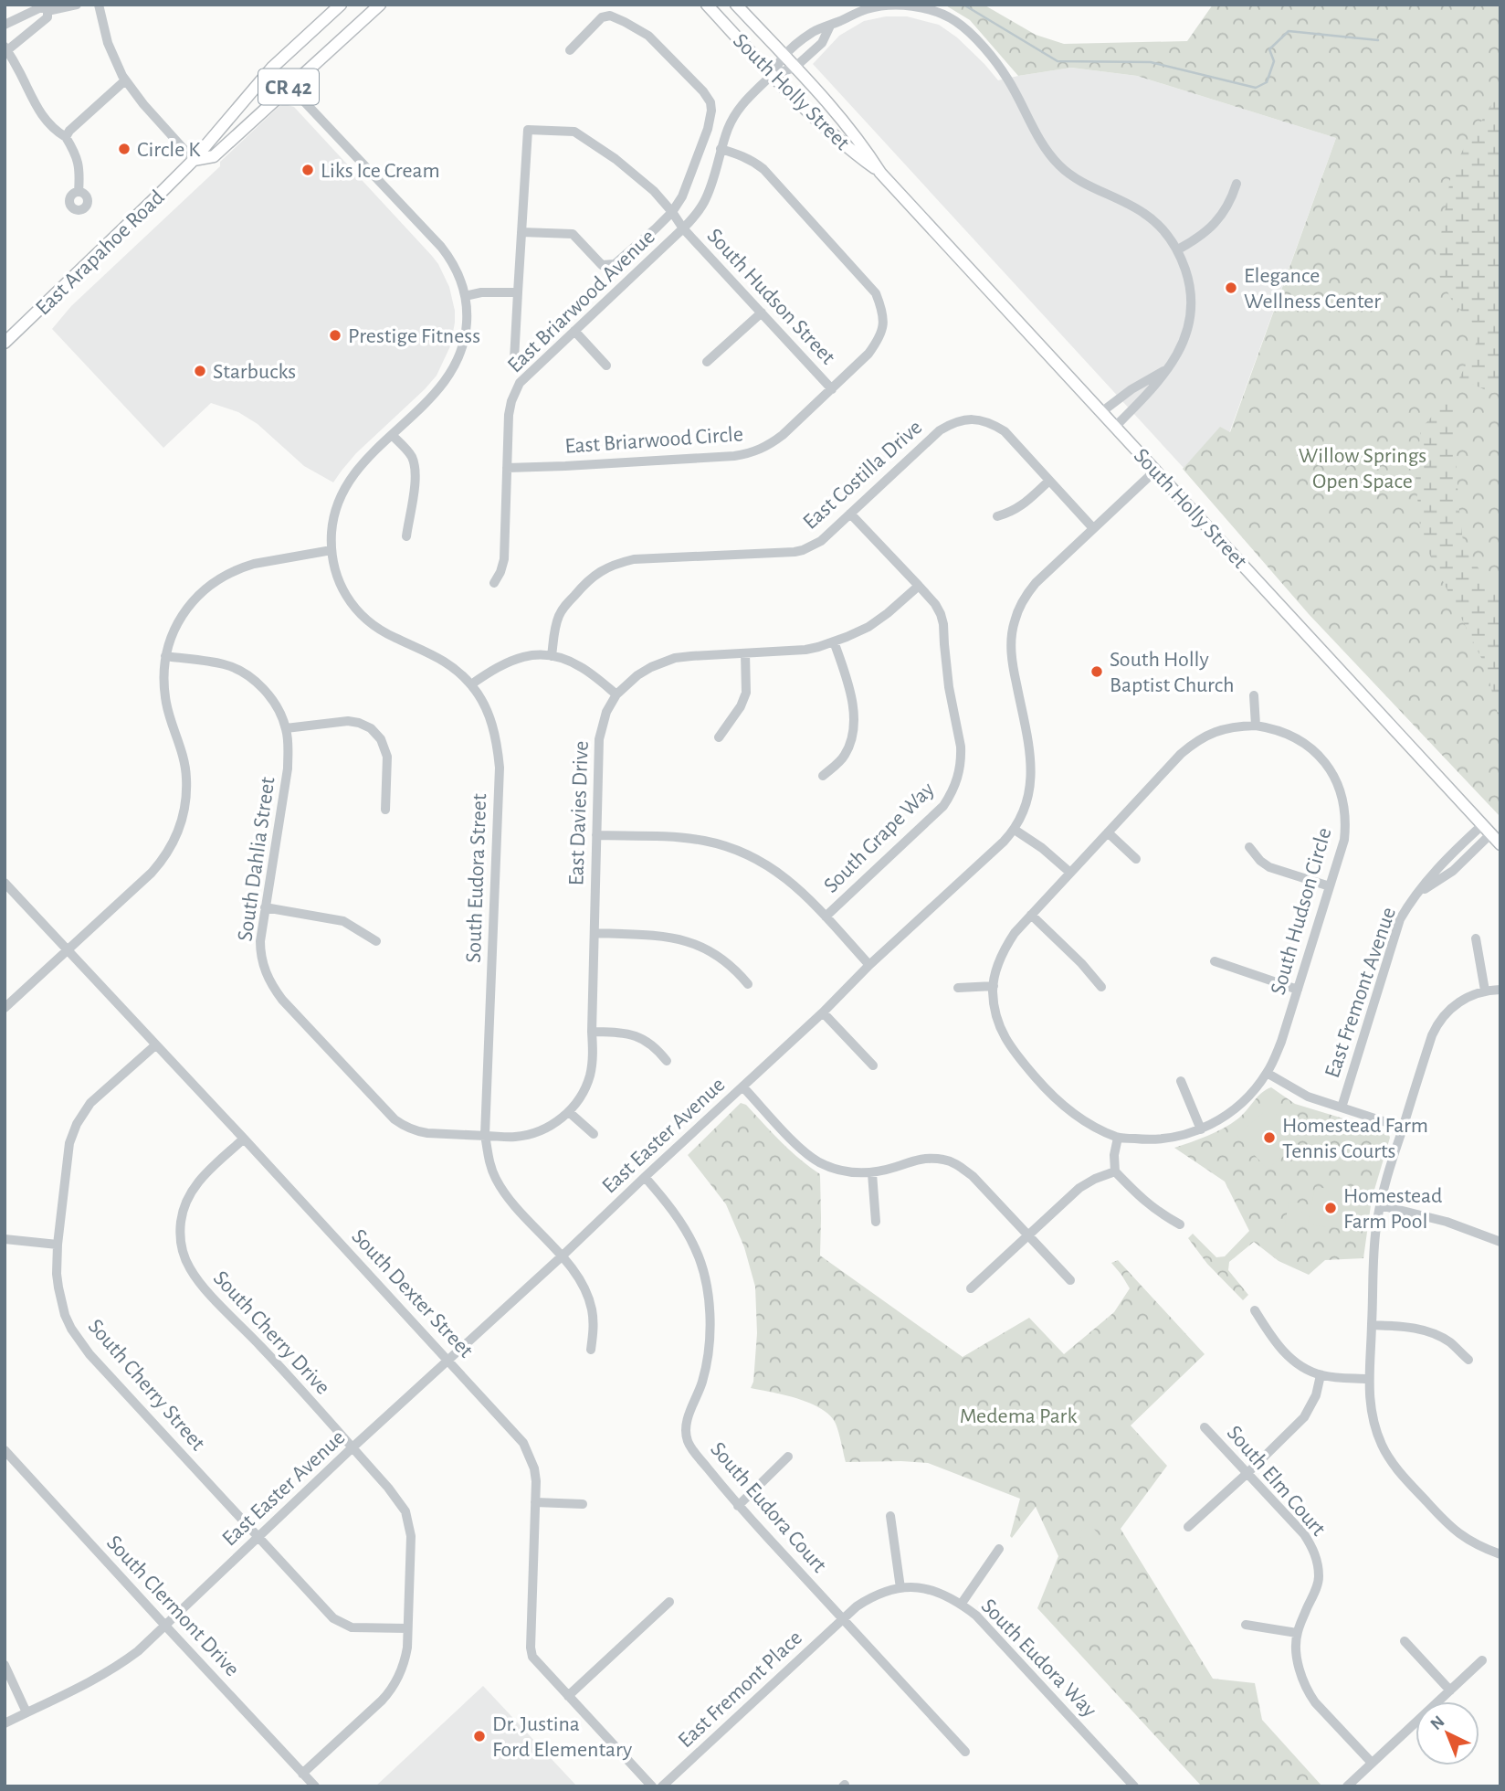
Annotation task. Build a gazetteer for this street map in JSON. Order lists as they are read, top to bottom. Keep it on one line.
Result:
{"streets":{"main road":["CR 42","South Holly Street","East Arapahoe Road"],"street":["South Hudson Street","East Briarwood Avenue","East Briarwood Circle","East Costilla Drive","East Davies Drive","South Grape Way","South Dahlia Street","South Eudora Street","South Hudson Circle","East Fremont Avenue","East Easter Avenue","South Dexter Street","South Cherry Drive","South Cherry Street","South Elm Court","South Eudora Court","South Clermont Drive","South Eudora Way","East Fremont Place"]},"crossings":[["South Holly Street","East Briarwood Avenue"],["South Holly Street","East Fremont Avenue"],["South Holly Street","East Easter Avenue"],["East Arapahoe Road","South Eudora Street"],["South Hudson Street","East Briarwood Avenue"],["South Hudson Street","East Briarwood Circle"],["East Briarwood Avenue","East Briarwood Circle"],["East Costilla Drive","South Grape Way"],["East Costilla Drive","East Easter Avenue"],["East Davies Drive","South Grape Way"],["East Davies Drive","South Dahlia Street"],["East Davies Drive","South Eudora Street"],["South Dahlia Street","South Eudora Street"],["South Eudora Street","East Easter Avenue"],["East Easter Avenue","South Dexter Street"],["East Easter Avenue","South Cherry Drive"],["East Easter Avenue","South Cherry Street"],["East Easter Avenue","South Eudora Court"],["East Easter Avenue","South Clermont Drive"],["South Dexter Street","South Cherry Drive"],["South Dexter Street","South Cherry Street"],["South Cherry Drive","South Cherry Street"],["South Cherry Drive","South Clermont Drive"],["South Eudora Court","South Eudora Way"],["South Eudora Court","East Fremont Place"],["South Eudora Way","East Fremont Place"]],"parks":["Willow Springs Open Space","Medema Park"],"places":["Circle K","Liks Ice Cream","Elegance Wellness Center","Prestige Fitness","Starbucks","South Holly Baptist Church","Homestead Farm Tennis Courts","Homestead Farm Pool","Dr. Justina Ford Elementary"],"north":"top left"}
